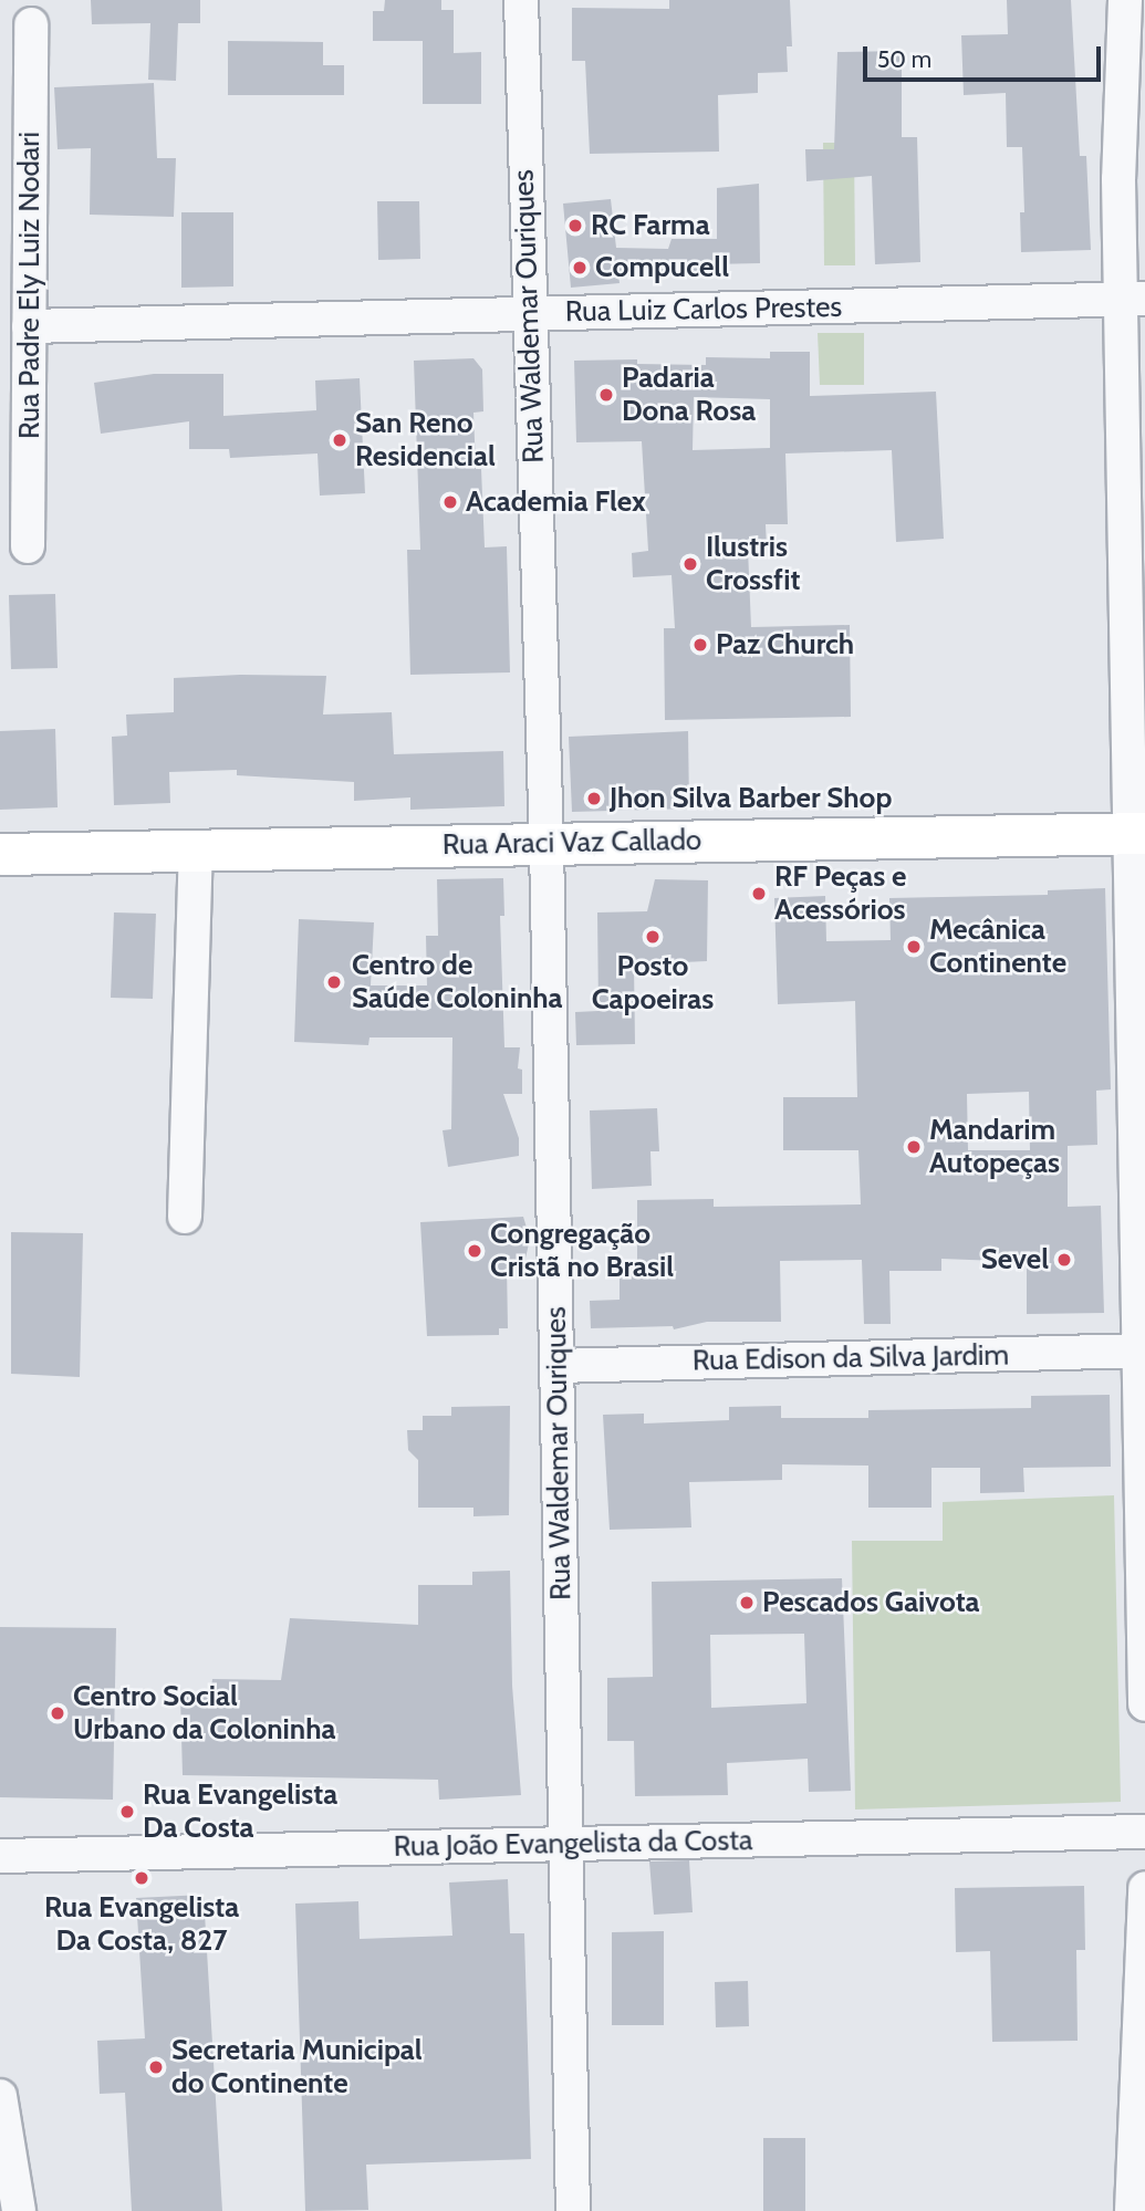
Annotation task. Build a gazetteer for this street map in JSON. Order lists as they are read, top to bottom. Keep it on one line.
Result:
{"streets":{"main road":["Rua Araci Vaz Callado"],"street":["Rua Padre Ely Luiz Nodari","Rua Luiz Carlos Prestes","Rua Waldemar Ouriques","Rua Edison da Silva Jardim","Rua João Evangelista da Costa"]},"crossings":[["Rua Padre Ely Luiz Nodari","Rua Luiz Carlos Prestes"],["Rua Luiz Carlos Prestes","Rua Waldemar Ouriques"],["Rua Waldemar Ouriques","Rua Araci Vaz Callado"],["Rua Waldemar Ouriques","Rua Edison da Silva Jardim"],["Rua Waldemar Ouriques","Rua João Evangelista da Costa"]],"places":["RC Farma","Compucell","Padaria Dona Rosa","San Reno Residencial","Academia Flex","Ilustris Crossfit","Paz Church","Jhon Silva Barber Shop","RF Peças e Acessórios","Posto Capoeiras","Mecânica Continente","Centro de Saúde Coloninha","Mandarim Autopeças","Congregação Cristã no Brasil","Sevel","Pescados Gaivota","Centro Social Urbano da Coloninha","Rua Evangelista Da Costa","Rua Evangelista Da Costa, 827","Secretaria Municipal do Continente"],"scale_bar":"50 m"}
